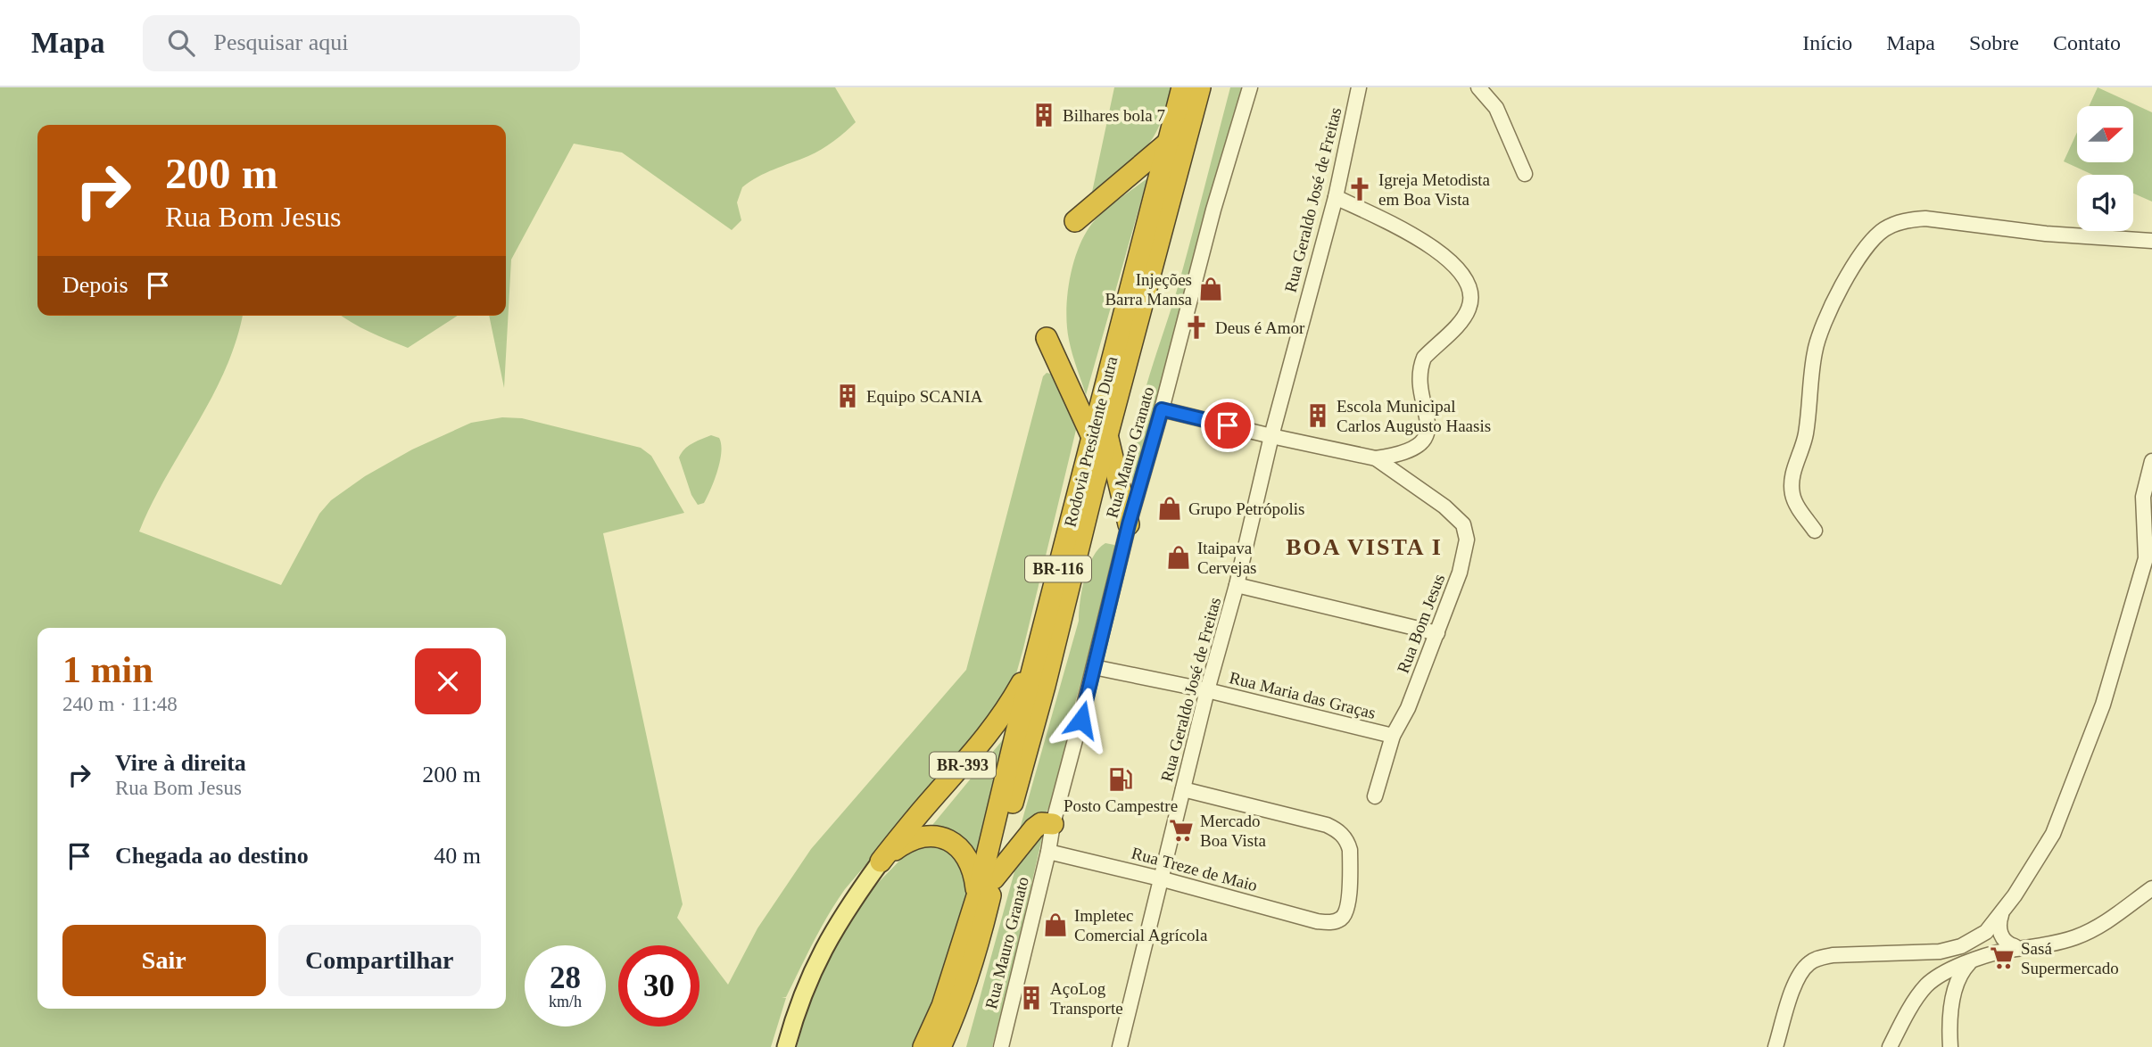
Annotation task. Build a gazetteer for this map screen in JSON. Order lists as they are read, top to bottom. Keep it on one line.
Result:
{"streets":{"highway":["Rodovia Presidente Dutra","BR-116","BR-393"],"street":["Rua Geraldo José de Freitas","Rua Mauro Granato","Rua Bom Jesus","Rua Maria das Graças","Rua Treze de Maio"]},"crossings":[["Rua Geraldo José de Freitas","Rua Bom Jesus"],["Rua Geraldo José de Freitas","Rua Maria das Graças"],["Rua Geraldo José de Freitas","Rua Treze de Maio"],["Rodovia Presidente Dutra","BR-393"],["Rua Mauro Granato","Rua Bom Jesus"],["Rua Mauro Granato","Rua Maria das Graças"],["Rua Mauro Granato","Rua Treze de Maio"],["Rua Bom Jesus","Rua Maria das Graças"]],"districts":["BOA VISTA I"],"places":{"building":["Bilhares bola 7","Equipo SCANIA","Escola Municipal Carlos Augusto Haasis","AçoLog Transporte"],"church":["Igreja Metodista em Boa Vista","Deus é Amor"],"shop":["Injeções Barra Mansa","Grupo Petrópolis","Itaipava Cervejas","Impletec Comercial Agrícola"],"fuel station":["Posto Campestre"],"supermarket":["Mercado Boa Vista","Sasá Supermercado"]},"north":"right","page":{"header":"Mapa","search":"Pesquisar aqui","nav":["Início","Mapa","Sobre","Contato"],"turn":["200 m","Rua Bom Jesus"],"then":"Depois","heading":["1 min","240 m · 11:48"],"list":[{"name":"Vire à direita","note":"Rua Bom Jesus","value":"200 m"},{"name":"Chegada ao destino","value":"40 m"}],"buttons":["Sair","Compartilhar"],"speed":"28 km/h","limit":"30"}}
